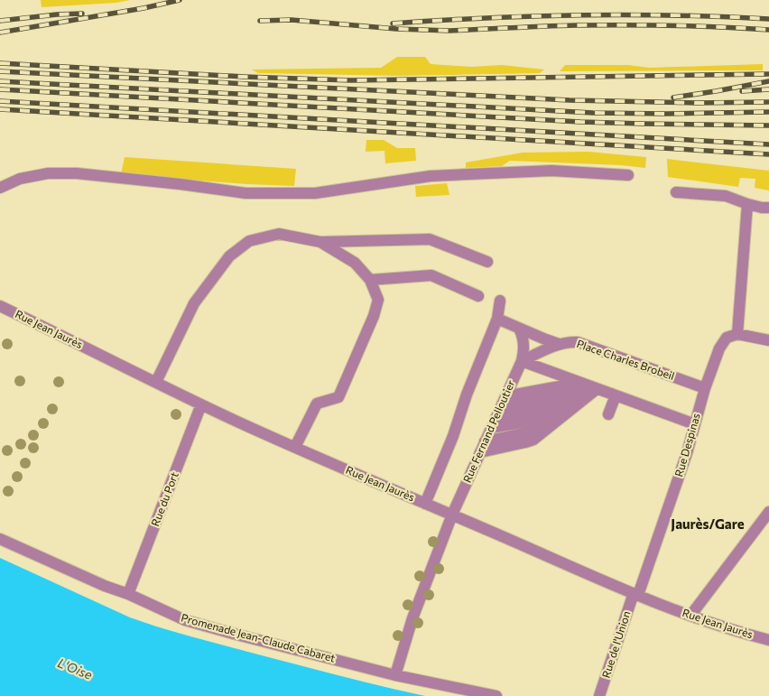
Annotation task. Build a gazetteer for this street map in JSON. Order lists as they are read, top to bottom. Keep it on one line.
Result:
{"streets":{"street":["Rue Jean Jaurès","Place Charles Brobeil","Rue Fernand Pelloutier","Rue Despinas","Rue du Port","Promenade Jean-Claude Cabaret","Rue de l'Union"]},"crossings":[["Rue Jean Jaurès","Rue Fernand Pelloutier"],["Rue Jean Jaurès","Rue Despinas"],["Rue Jean Jaurès","Rue du Port"],["Rue Jean Jaurès","Rue de l'Union"],["Place Charles Brobeil","Rue Fernand Pelloutier"],["Place Charles Brobeil","Rue Despinas"],["Rue Fernand Pelloutier","Promenade Jean-Claude Cabaret"],["Rue Despinas","Rue de l'Union"],["Rue du Port","Promenade Jean-Claude Cabaret"]],"districts":["Jaurès/Gare"],"water":["L'Oise"]}
